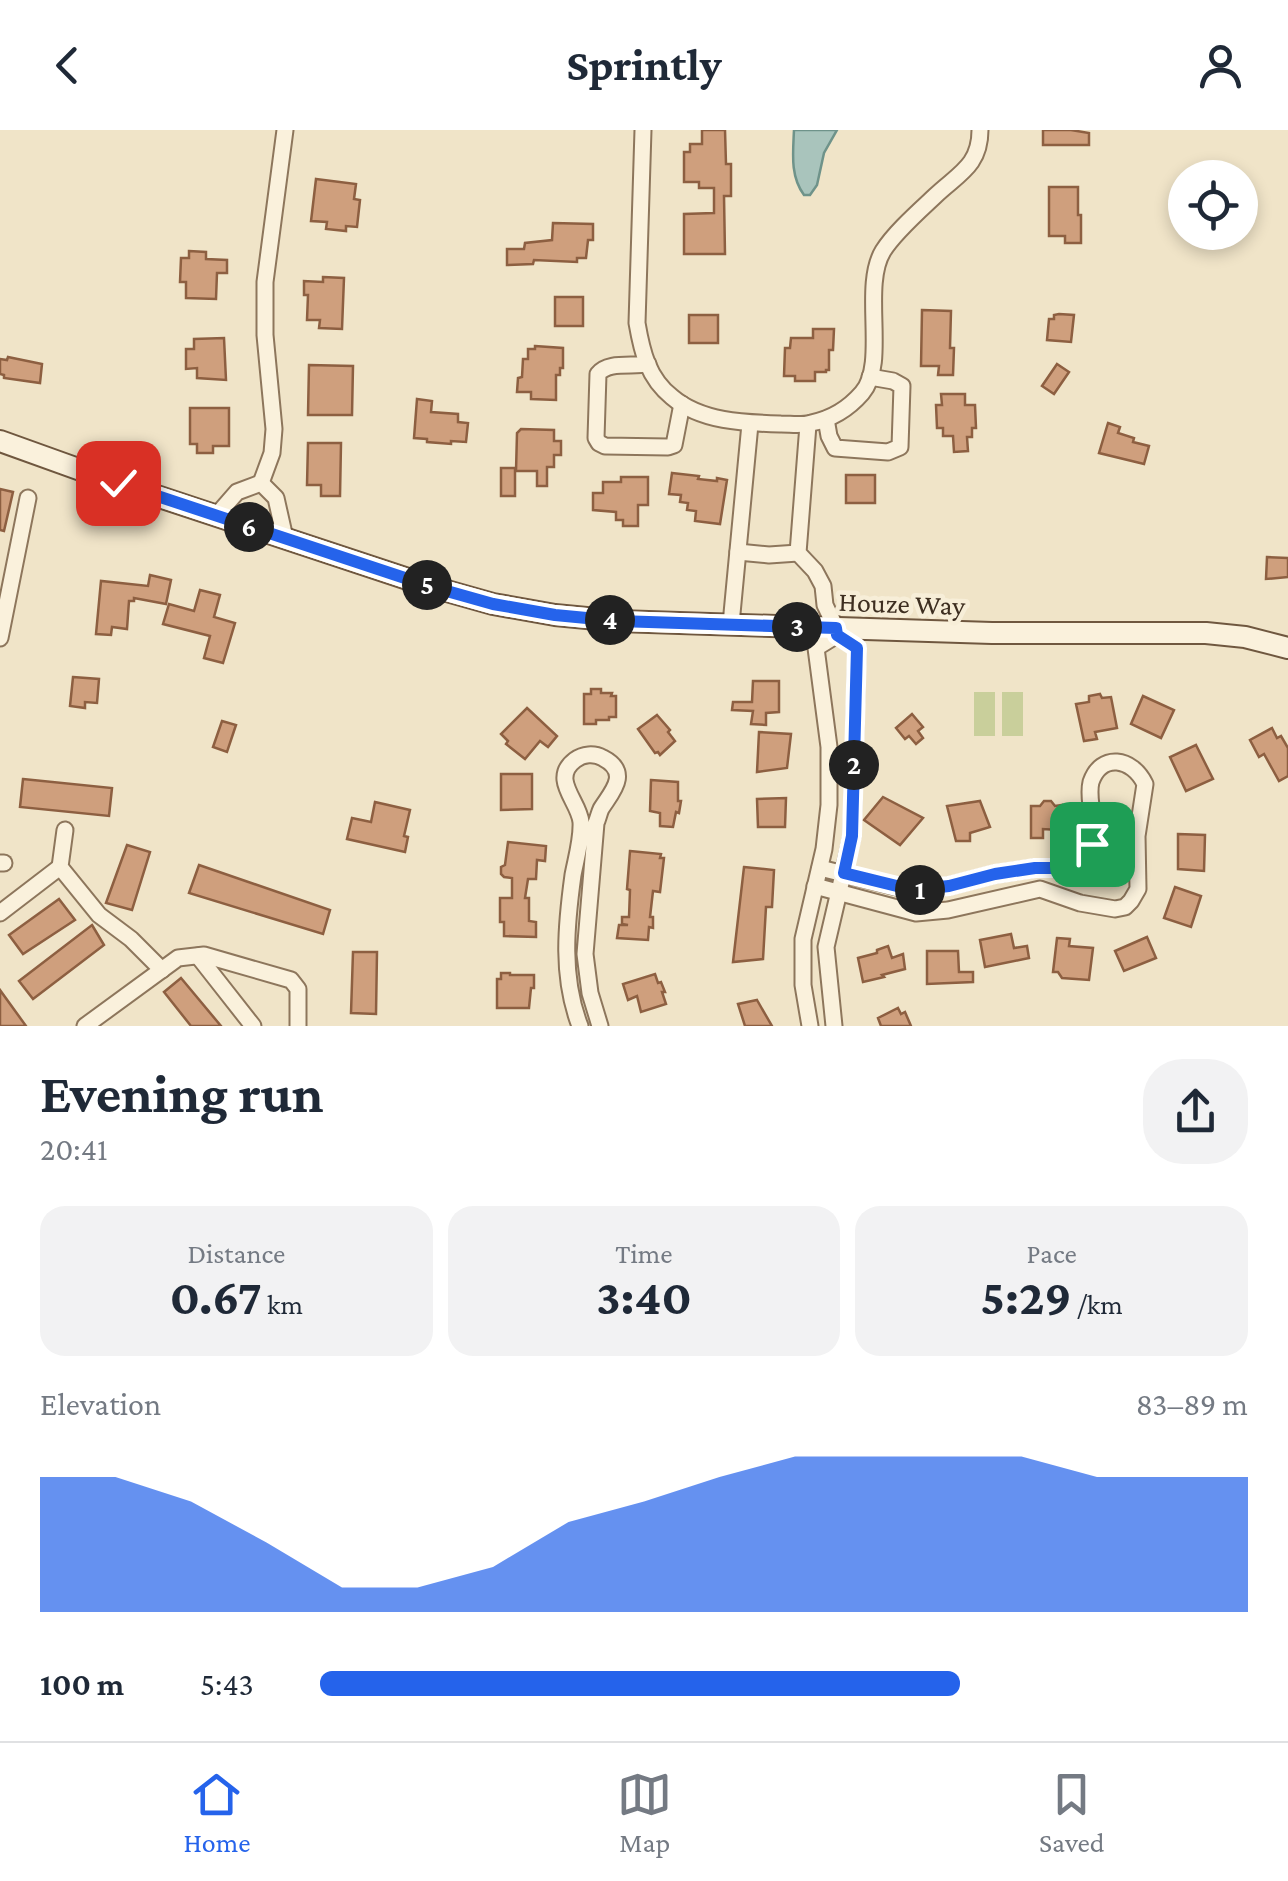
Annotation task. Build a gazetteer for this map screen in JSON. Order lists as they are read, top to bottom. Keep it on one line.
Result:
{"streets":{"street":["Houze Way"]},"page":{"header":"Sprintly","pins":["6","5","4","3","2","1"],"heading":["Evening run","20:41"],"stats":[["Distance","0.67 km"],["Time","3:40"],["Pace","5:29 /km"]],"chart":["Elevation","83–89 m"],"list":[{"name":"100 m","note":"5:43"}],"tabs":["Home","Map","Saved"]}}
